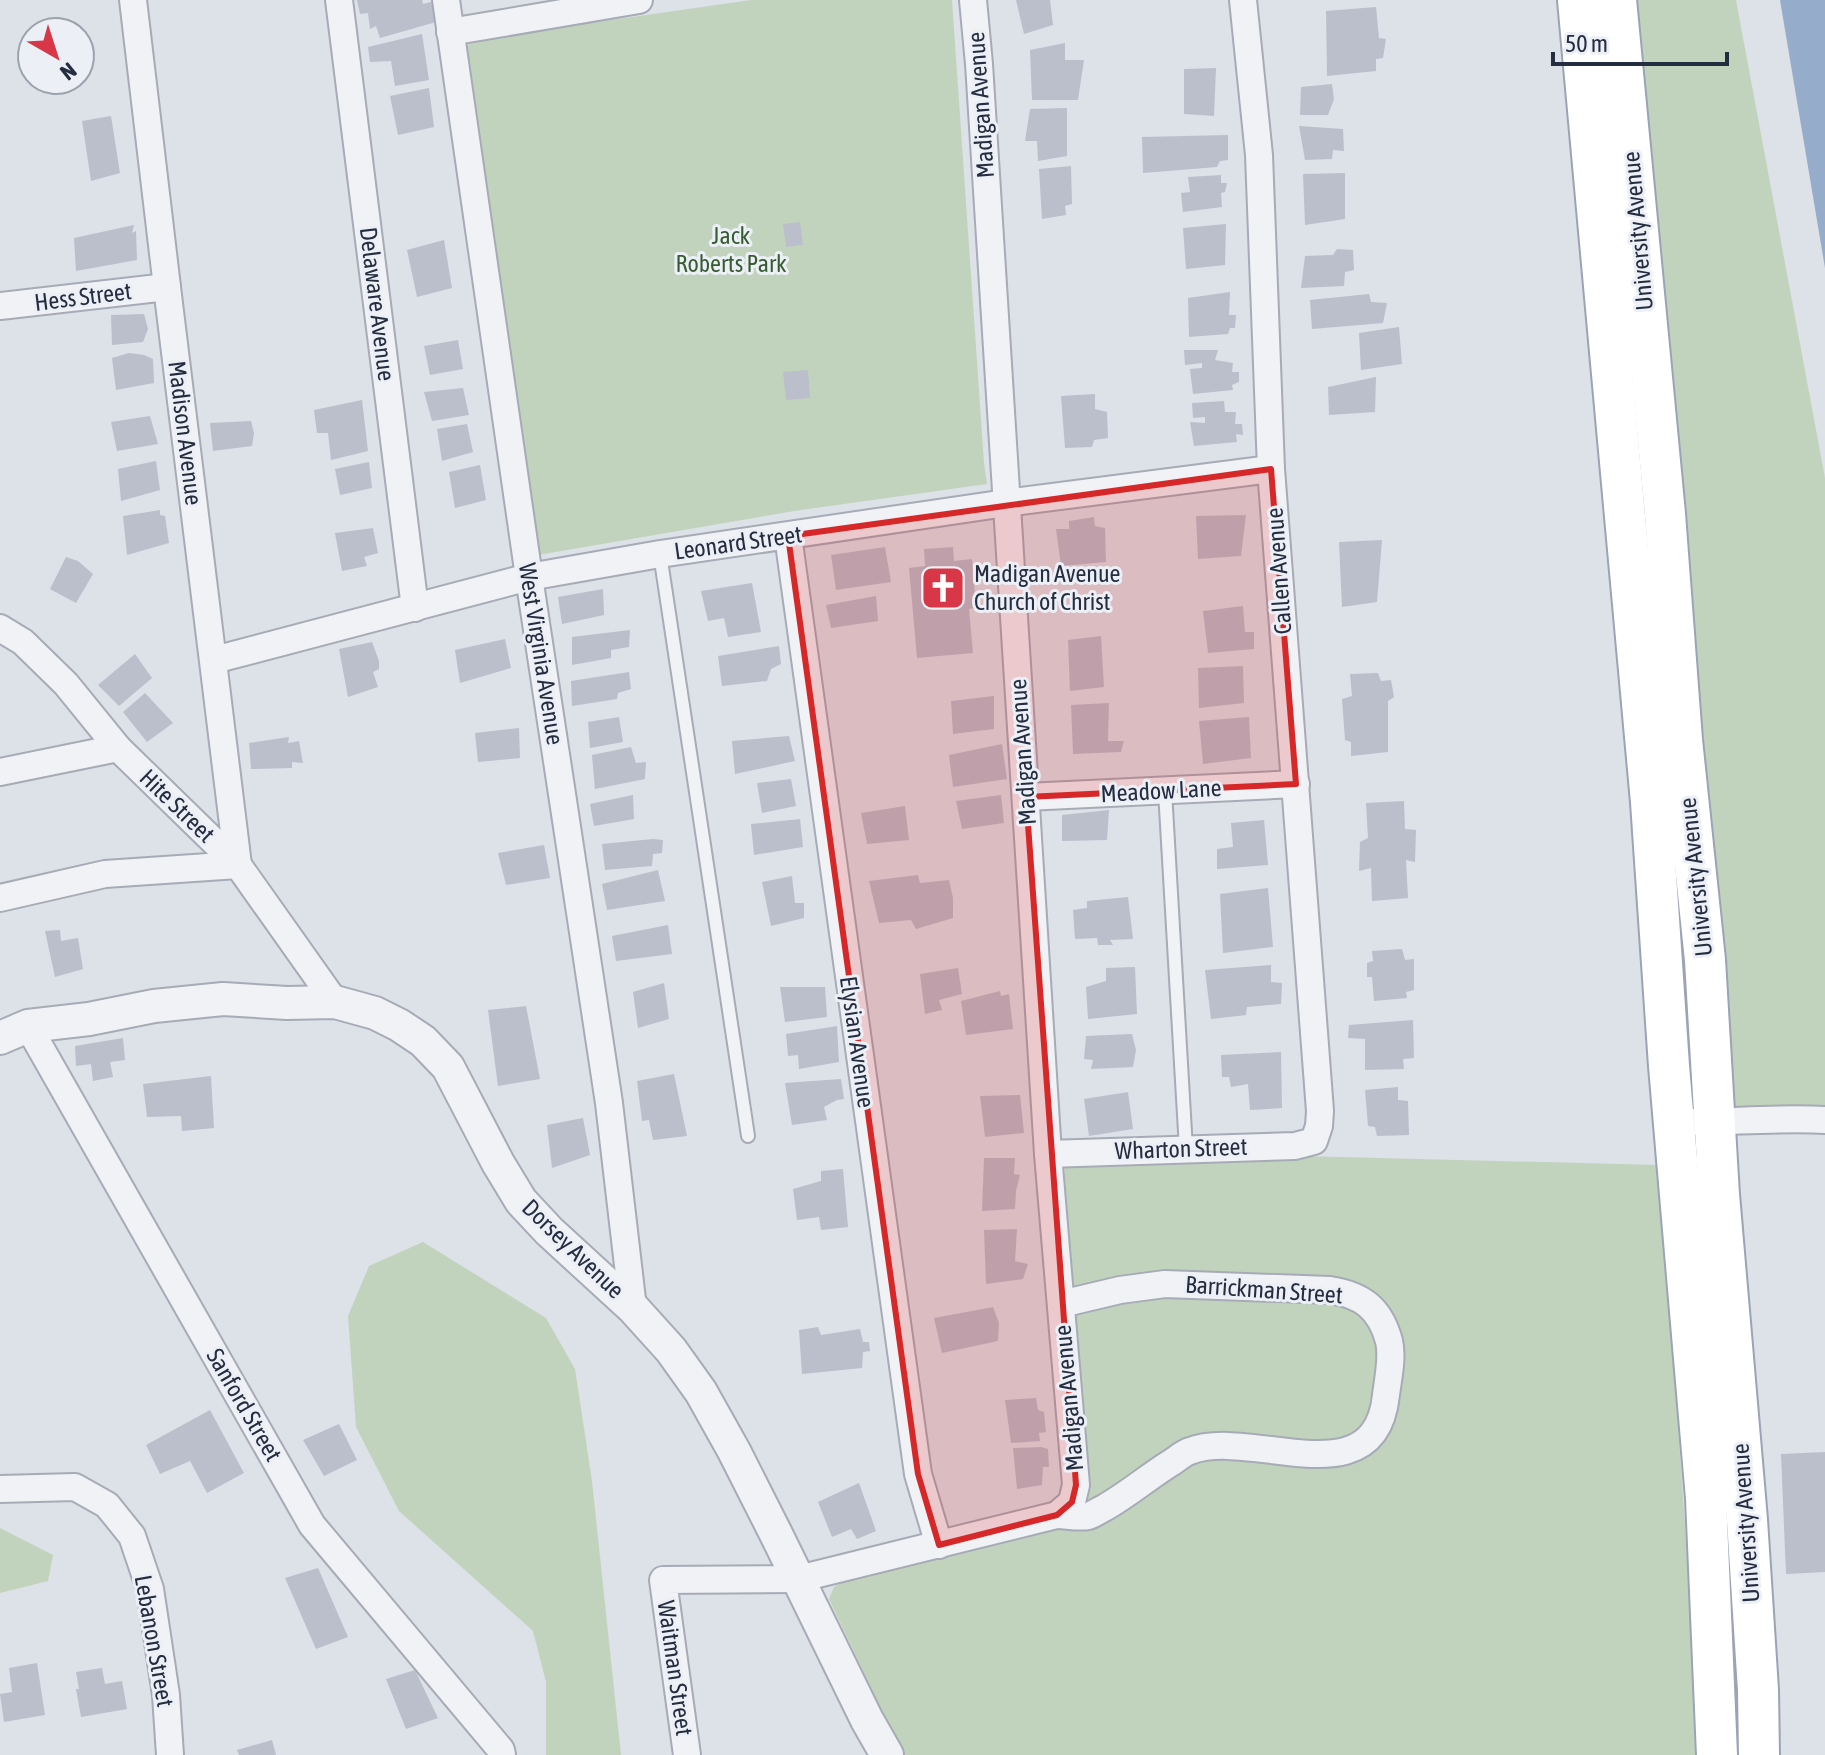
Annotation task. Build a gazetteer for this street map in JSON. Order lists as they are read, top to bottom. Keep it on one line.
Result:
{"streets":{"main road":["University Avenue"],"street":["Madigan Avenue","Hess Street","Delaware Avenue","Madison Avenue","Leonard Street","Callen Avenue","West Virginia Avenue","Meadow Lane","Hite Street","Elysian Avenue","Wharton Street","Dorsey Avenue","Barrickman Street","Sanford Street","Lebanon Street","Waitman Street"]},"crossings":[["Madigan Avenue","Leonard Street"],["Madigan Avenue","Meadow Lane"],["Madigan Avenue","Wharton Street"],["Madigan Avenue","Barrickman Street"],["Hess Street","Madison Avenue"],["Delaware Avenue","Leonard Street"],["Madison Avenue","Leonard Street"],["Madison Avenue","Hite Street"],["Leonard Street","Callen Avenue"],["Leonard Street","West Virginia Avenue"],["Leonard Street","Elysian Avenue"],["Callen Avenue","Meadow Lane"],["Callen Avenue","Wharton Street"],["West Virginia Avenue","Dorsey Avenue"],["Hite Street","Dorsey Avenue"],["Elysian Avenue","Barrickman Street"],["Dorsey Avenue","Barrickman Street"],["Dorsey Avenue","Sanford Street"],["Barrickman Street","Waitman Street"]],"parks":["Jack Roberts Park"],"places":{"church":["Madigan Avenue Church of Christ"]},"scale_bar":"50 m","north":"bottom right"}
